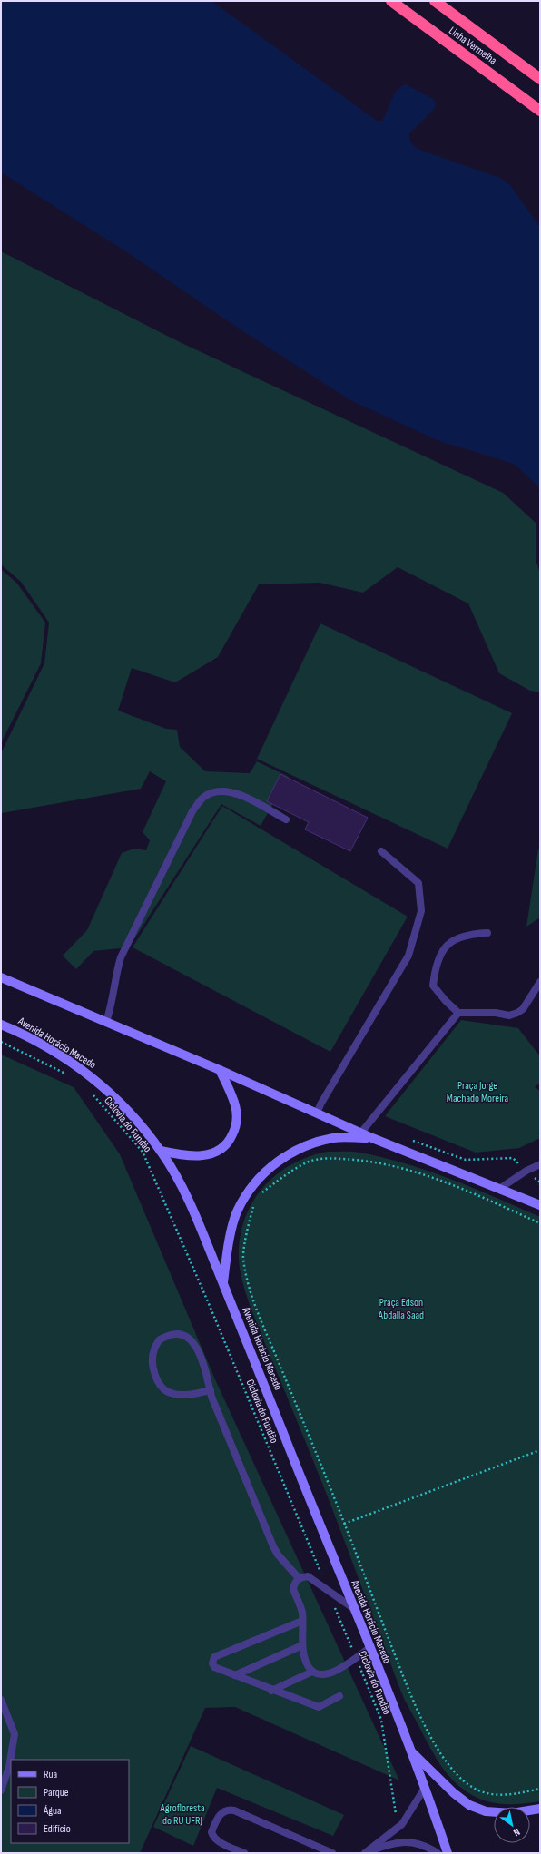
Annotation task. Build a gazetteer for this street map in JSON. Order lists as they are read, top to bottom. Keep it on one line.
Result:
{"streets":{"highway":["Linha Vermelha"],"street":["Avenida Horácio Macedo"],"path":["Ciclovia do Fundão"]},"parks":["Praça Jorge Machado Moreira","Praça Edson Abdalla Saad","Agrofloresta do RU UFRJ"],"legend":["Rua","Parque","Água","Edifício"],"north":"bottom right"}
